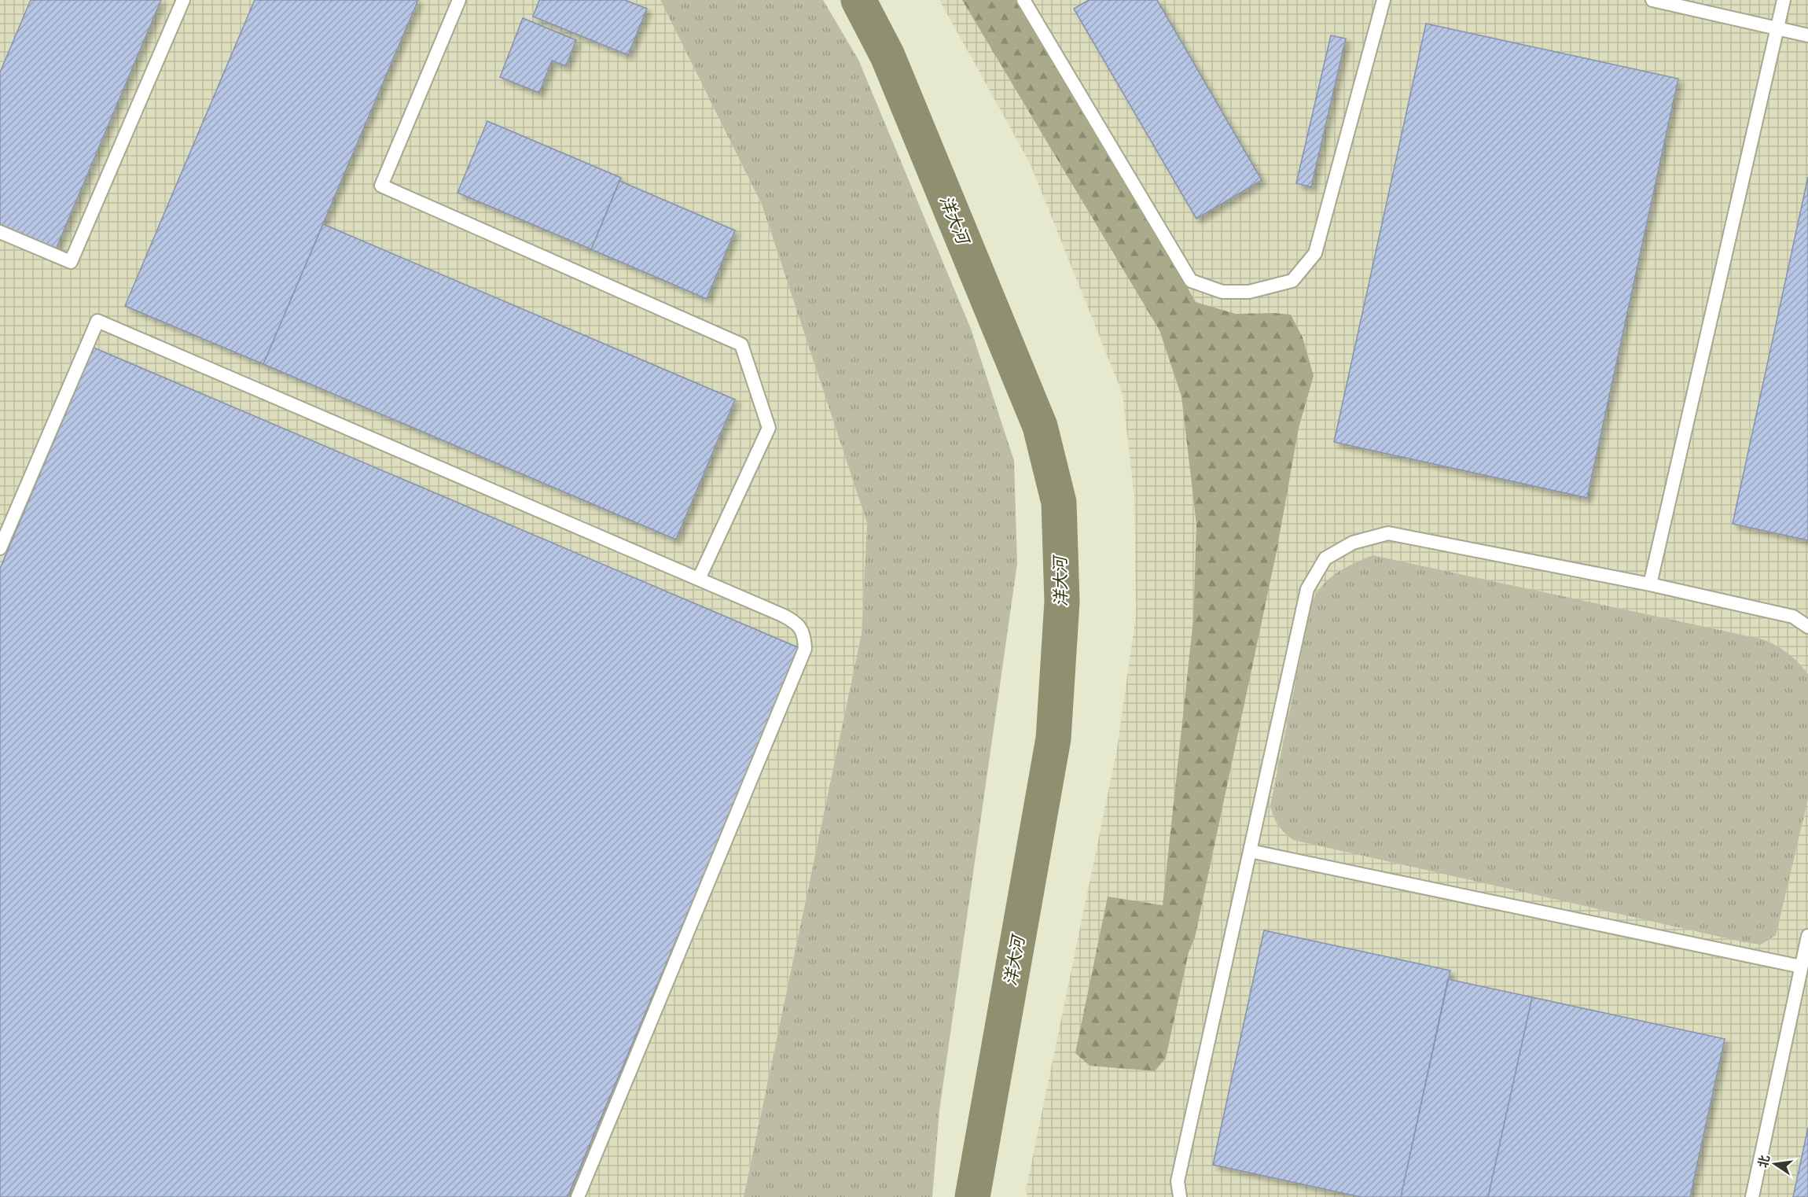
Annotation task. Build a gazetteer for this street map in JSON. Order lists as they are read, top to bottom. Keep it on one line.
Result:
{"water":["洋大河"],"north":"left"}
